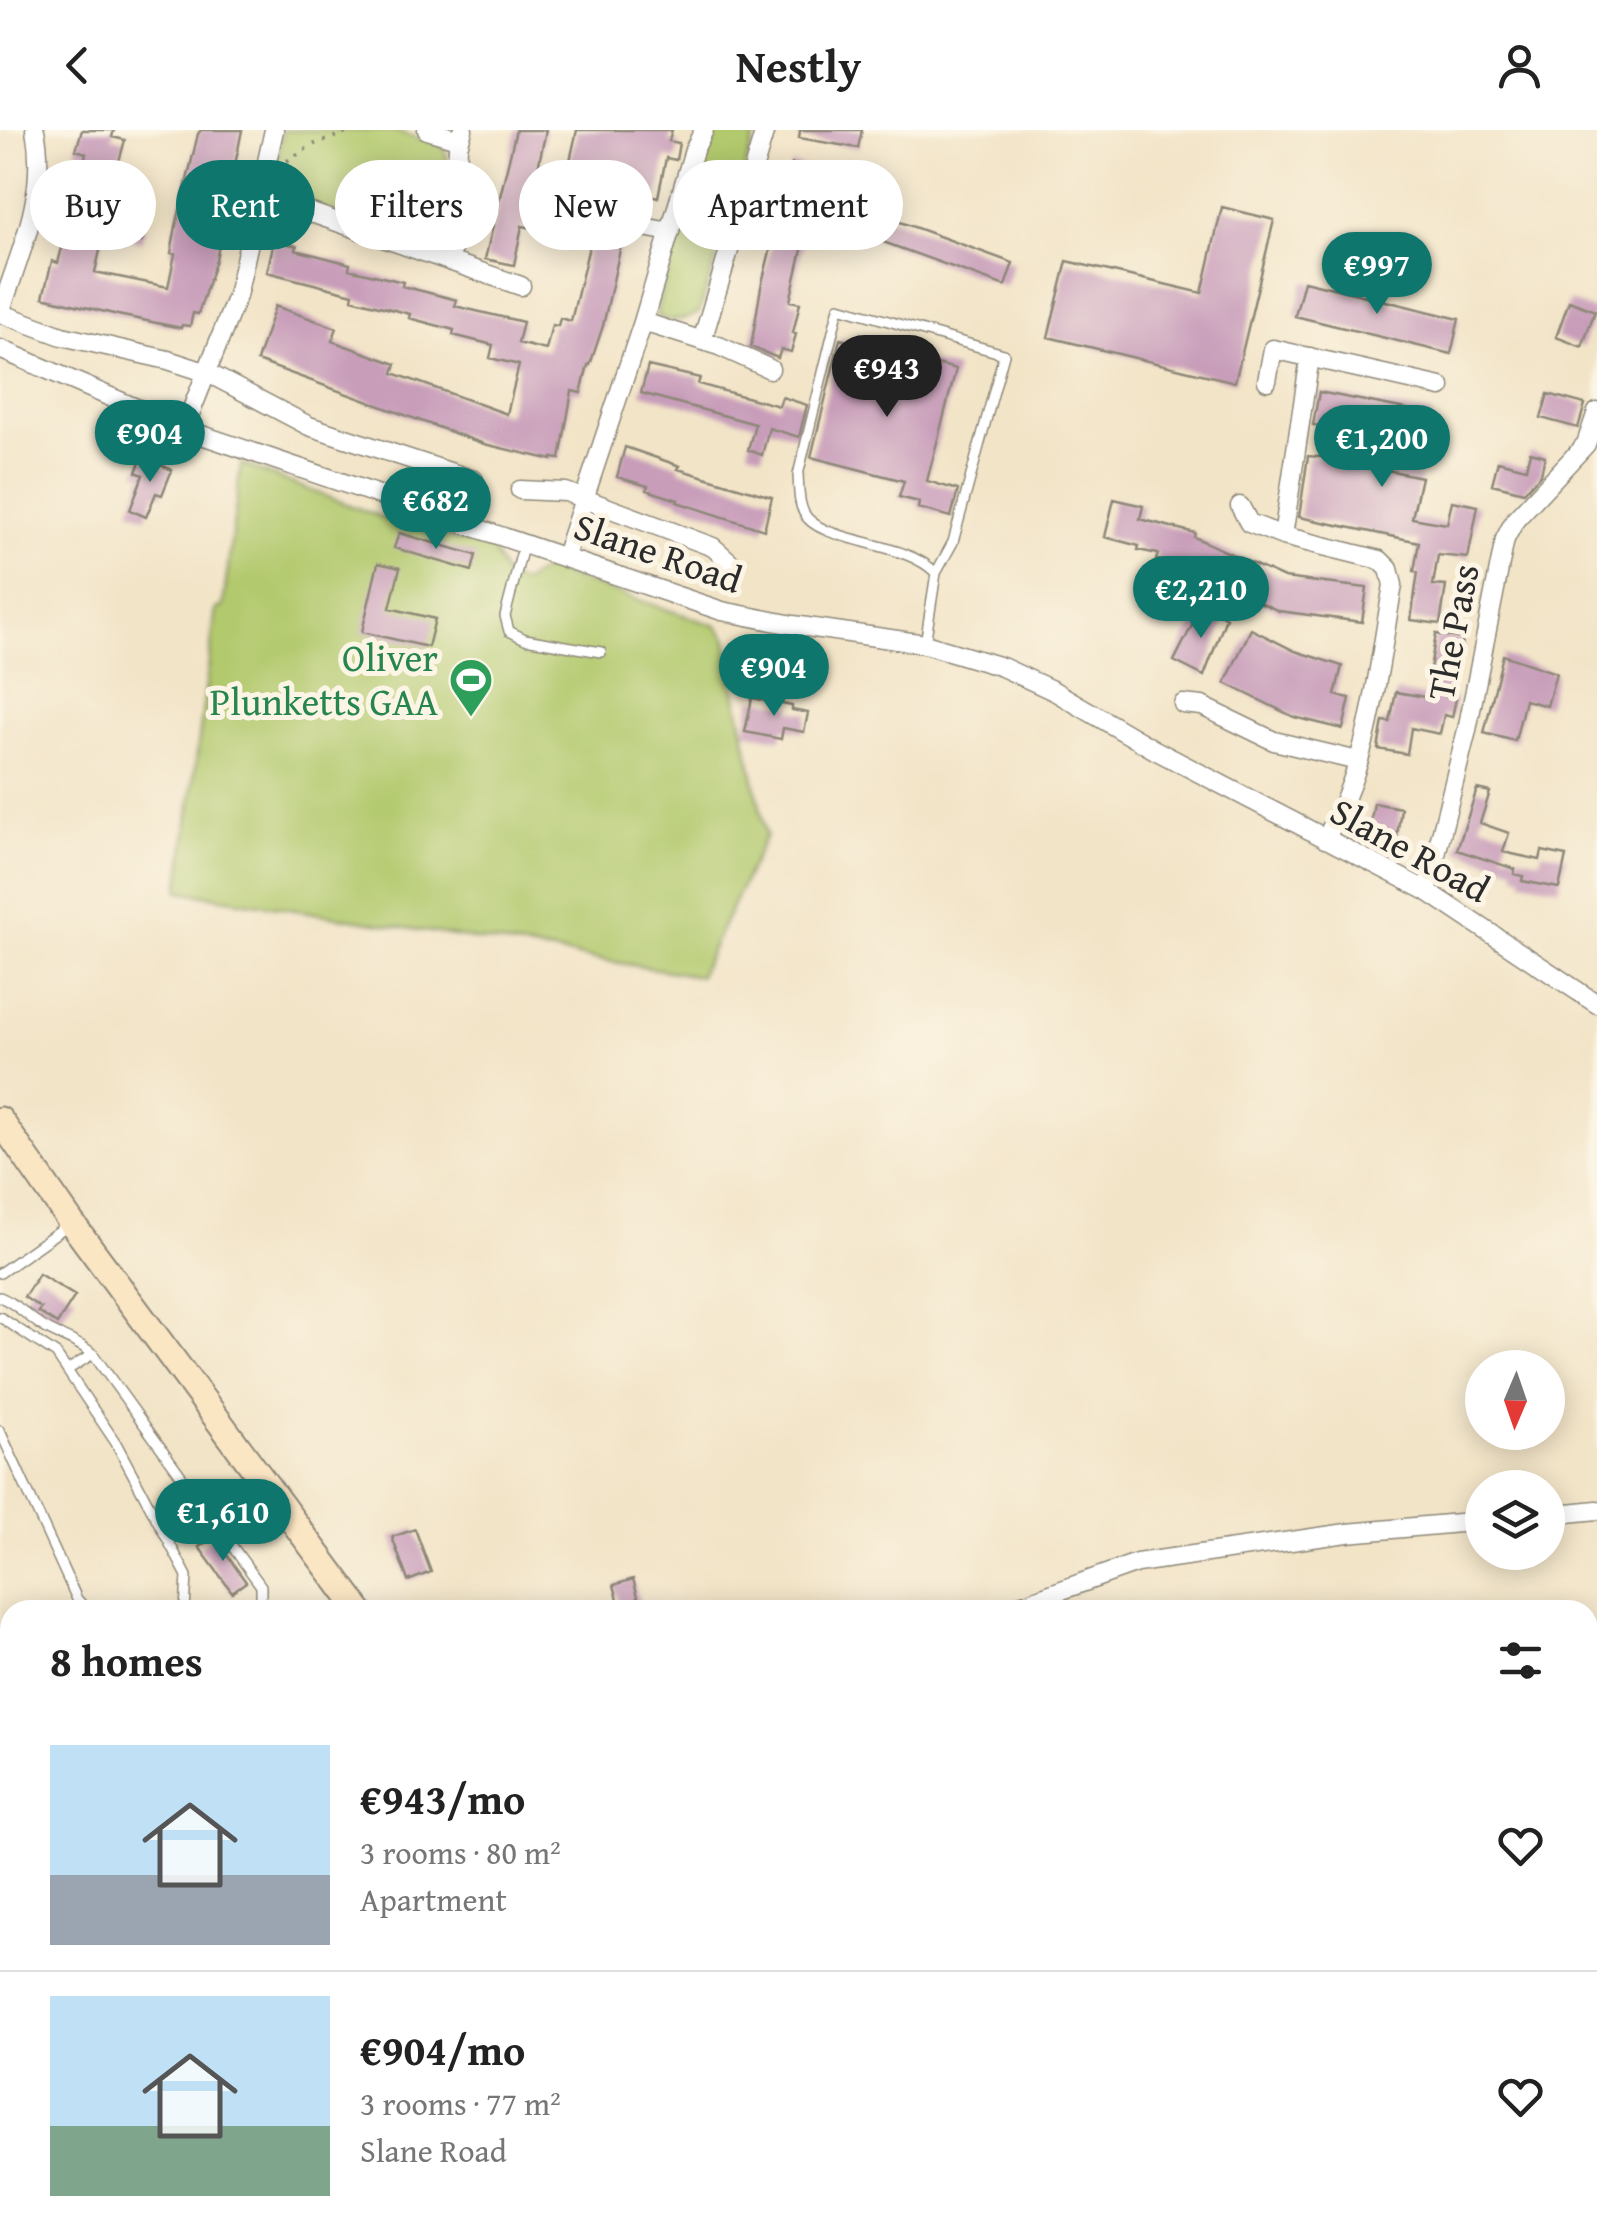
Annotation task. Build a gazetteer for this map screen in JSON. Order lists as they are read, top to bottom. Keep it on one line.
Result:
{"streets":{"street":["Slane Road","The Pass"]},"crossings":[["Slane Road","The Pass"]],"places":{"sports":["Oliver Plunketts GAA"]},"north":"bottom","page":{"header":"Nestly","chip":["Buy","Rent","Filters","New","Apartment"],"price":["€997","€943","€904","€1,200","€682","€2,210","€904","€1,610"],"heading":"8 homes","list":[{"name":"€943/mo","note":"3 rooms · 80 m² · Apartment"},{"name":"€904/mo","note":"3 rooms · 77 m² · Slane Road"}]}}
